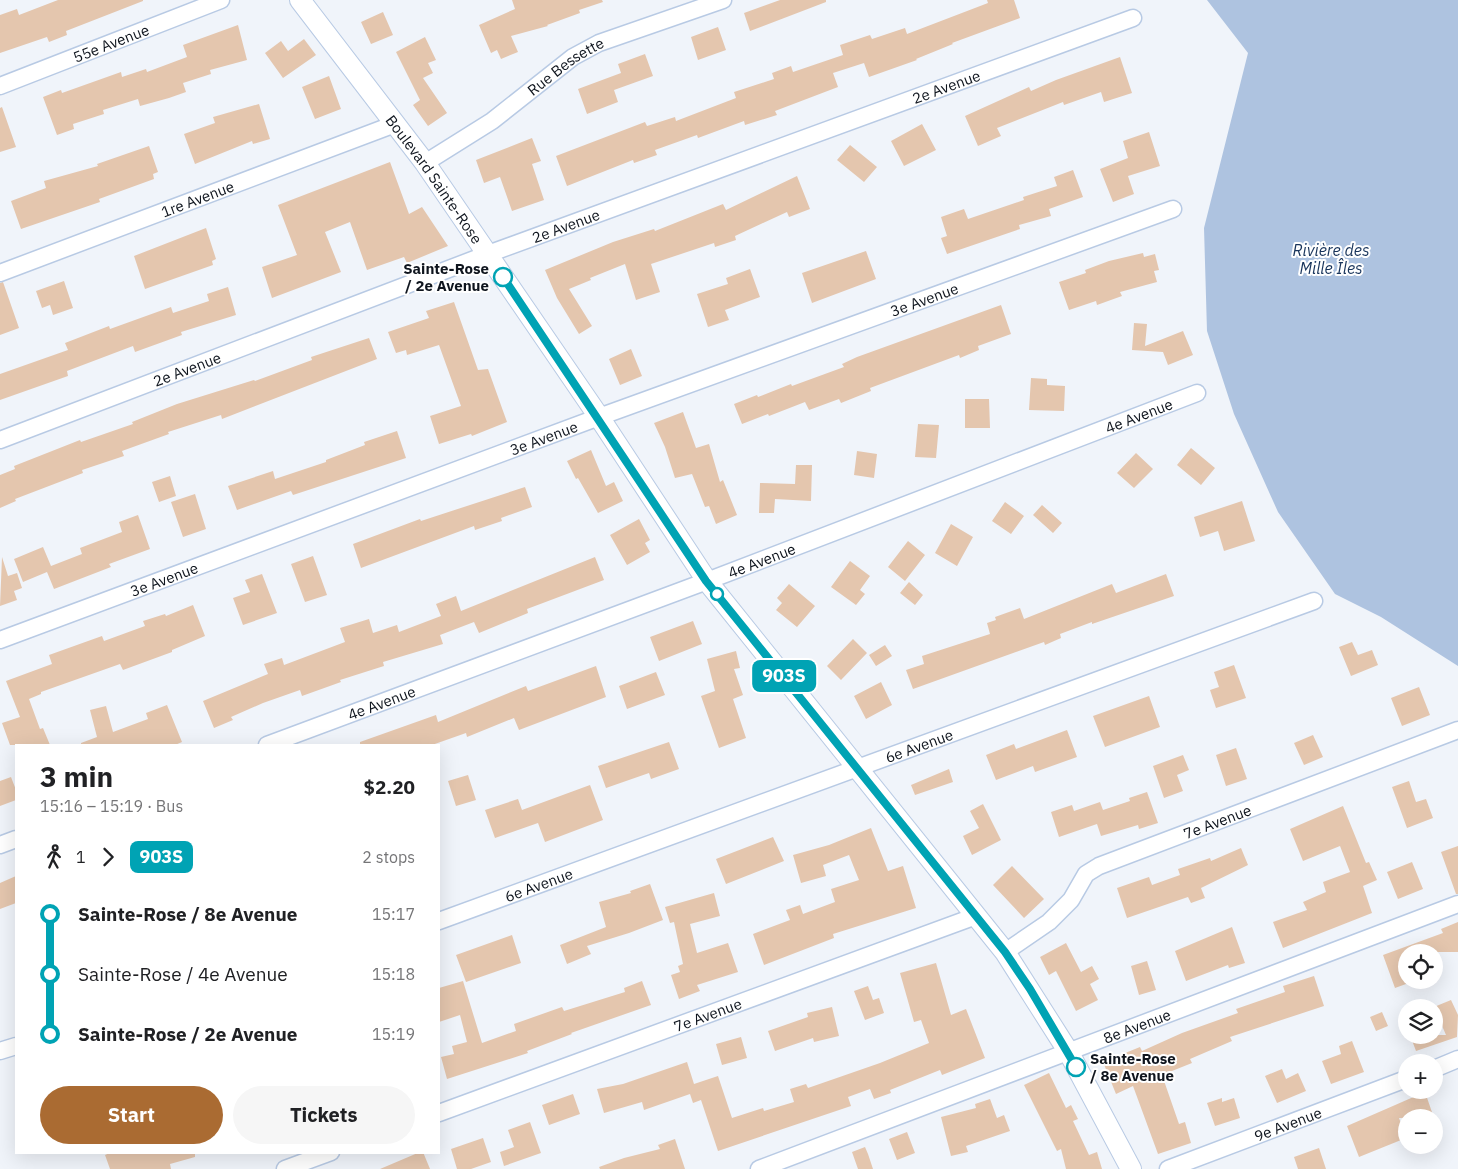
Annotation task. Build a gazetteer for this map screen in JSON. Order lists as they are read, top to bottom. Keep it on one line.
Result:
{"streets":{"street":["55e Avenue","Rue Bessette","2e Avenue","Boulevard Sainte-Rose","1re Avenue","3e Avenue","4e Avenue","6e Avenue","7e Avenue","8e Avenue","9e Avenue"]},"crossings":[["Rue Bessette","Boulevard Sainte-Rose"],["2e Avenue","Boulevard Sainte-Rose"],["Boulevard Sainte-Rose","1re Avenue"],["Boulevard Sainte-Rose","3e Avenue"],["Boulevard Sainte-Rose","4e Avenue"],["Boulevard Sainte-Rose","6e Avenue"],["Boulevard Sainte-Rose","7e Avenue"],["Boulevard Sainte-Rose","8e Avenue"]],"water":["Rivière des Mille Îles"],"places":["Sainte-Rose / 2e Avenue","Sainte-Rose / 8e Avenue"],"lines":["bus line 903S"],"page":{"on_map":"903S","heading":["3 min","15:16 – 15:19 · Bus","$2.20"],"legs":["1","903S","2 stops"],"list":[{"name":"Sainte-Rose / 8e Avenue","value":"15:17"},{"name":"Sainte-Rose / 4e Avenue","value":"15:18"},{"name":"Sainte-Rose / 2e Avenue","value":"15:19"}],"map_buttons":["+","−"],"buttons":["Start","Tickets"]}}
